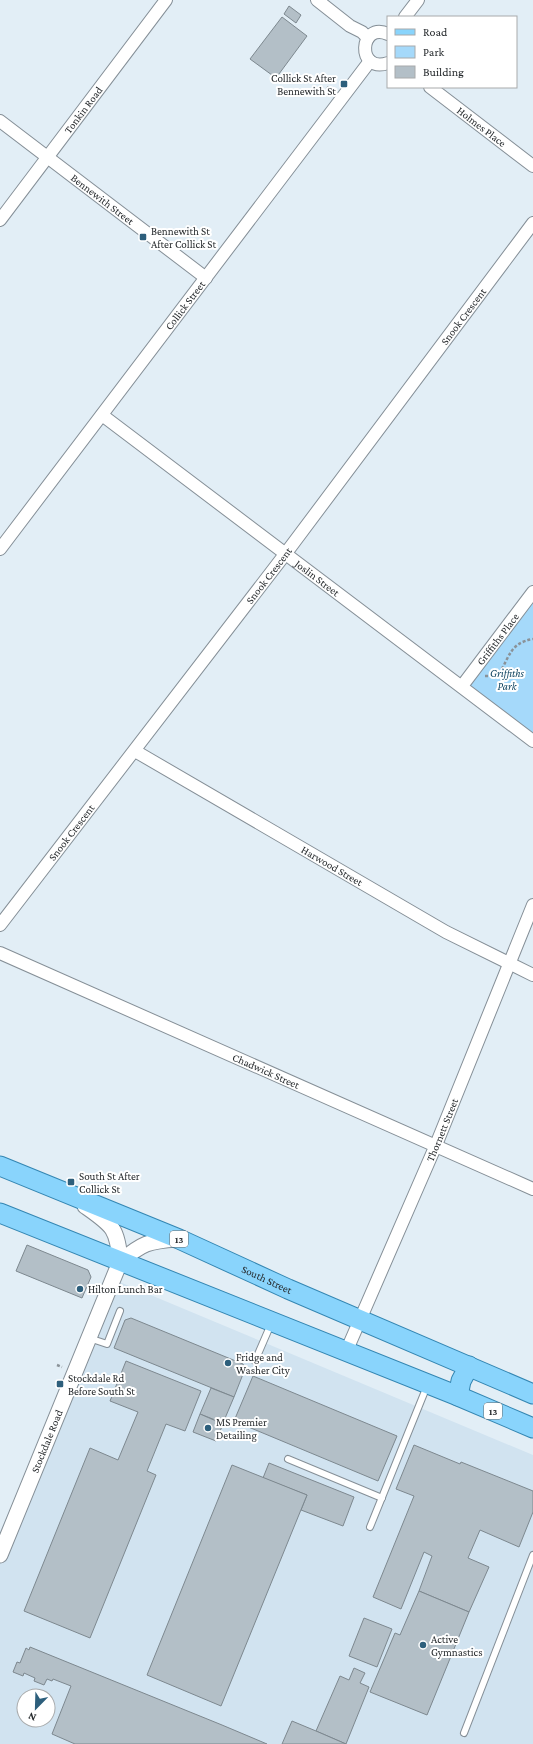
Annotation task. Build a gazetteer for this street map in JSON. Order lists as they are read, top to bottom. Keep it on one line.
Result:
{"streets":{"main road":["13","South Street"],"street":["Tonkin Road","Holmes Place","Bennewith Street","Collick Street","Snook Crescent","Joslin Street","Griffiths Place","Harwood Street","Chadwick Street","Thornett Street","Stockdale Road"]},"crossings":[["Tonkin Road","Bennewith Street"],["Bennewith Street","Collick Street"],["Collick Street","Joslin Street"],["Snook Crescent","Joslin Street"],["Snook Crescent","Harwood Street"],["Joslin Street","Griffiths Place"],["Harwood Street","Thornett Street"],["Chadwick Street","Thornett Street"],["Thornett Street","13"],["Thornett Street","South Street"],["13","Stockdale Road"],["South Street","Stockdale Road"]],"parks":["Griffiths Park"],"places":{"transit":["Collick St After Bennewith St","Bennewith St After Collick St","South St After Collick St","Stockdale Rd Before South St"],"other":["Hilton Lunch Bar","Fridge and Washer City","MS Premier Detailing","Active Gymnastics"]},"legend":["Road","Park","Building"],"north":"bottom left"}
